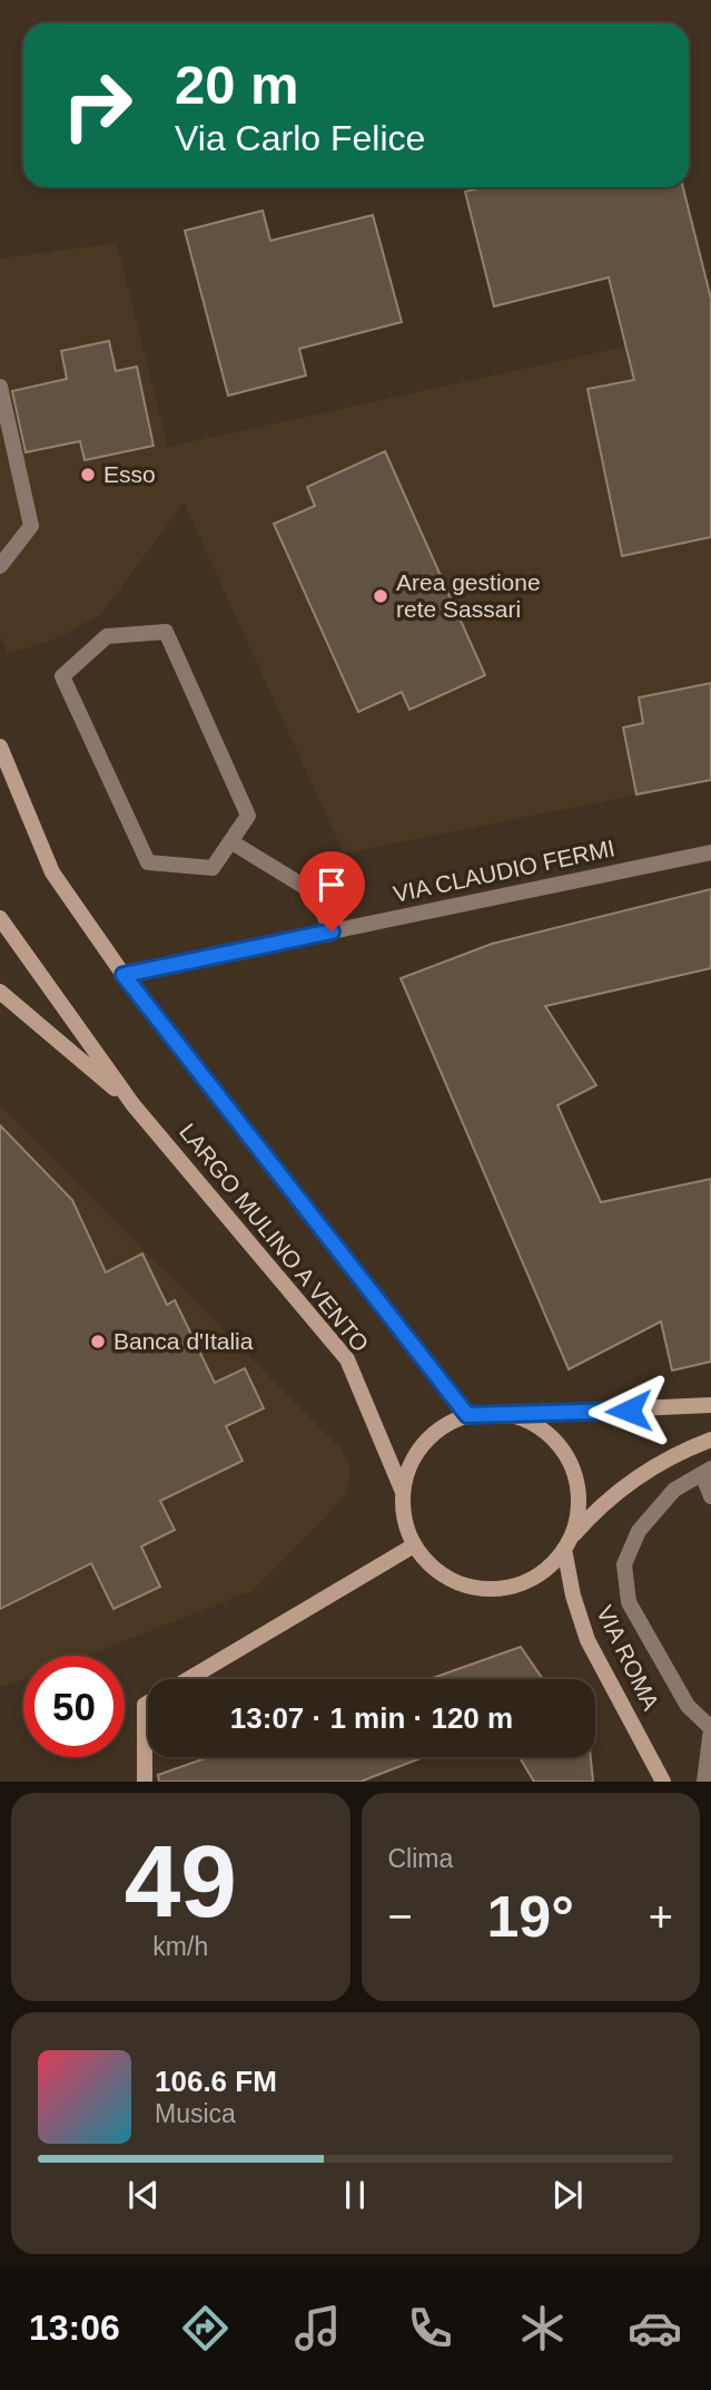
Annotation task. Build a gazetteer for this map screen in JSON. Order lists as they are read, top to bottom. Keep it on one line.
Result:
{"streets":{"main road":["LARGO MULINO A VENTO","VIA ROMA"],"street":["VIA CLAUDIO FERMI"]},"crossings":[["LARGO MULINO A VENTO","VIA ROMA"]],"places":["Esso","Area gestione rete Sassari","Banca d'Italia"],"page":{"turn":["20 m","Via Carlo Felice"],"limit":"50","trip":"13:07 · 1 min · 120 m","tile":[["49","km/h"],"Clima"],"heat":["−","19°","+"],"song":["106.6 FM","Musica"],"tabs":"13:06"}}
